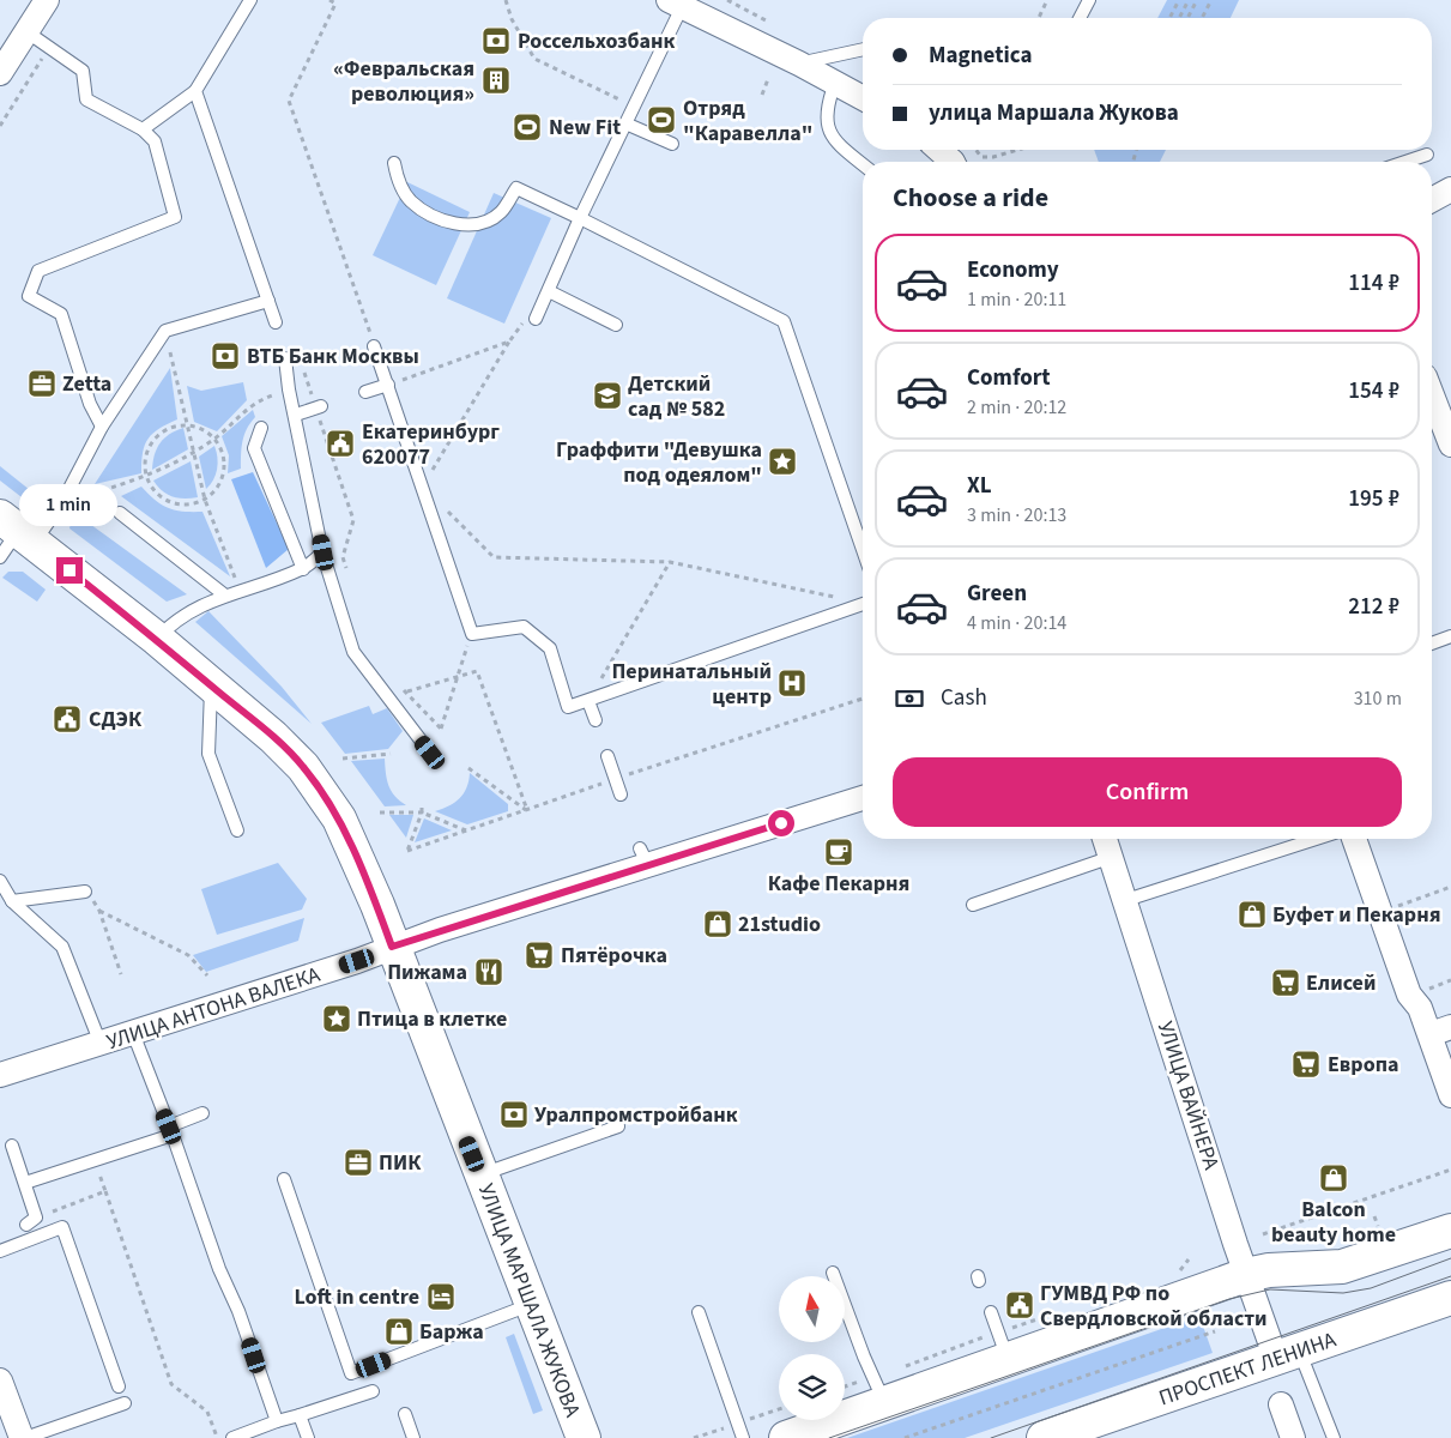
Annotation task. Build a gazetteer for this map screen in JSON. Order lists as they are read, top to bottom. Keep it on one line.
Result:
{"streets":{"main road":["УЛИЦА МАРШАЛА ЖУКОВА","ПРОСПЕКТ ЛЕНИНА"],"street":["УЛИЦА АНТОНА ВАЛЕКА","УЛИЦА ВАЙНЕРА"]},"crossings":[["УЛИЦА АНТОНА ВАЛЕКА","УЛИЦА МАРШАЛА ЖУКОВА"],["УЛИЦА ВАЙНЕРА","ПРОСПЕКТ ЛЕНИНА"]],"places":{"bank":["Россельхозбанк","ВТБ Банк Москвы","Уралпромстройбанк"],"building":["«Февральская революция»"],"sports":["Отряд \"Каравелла\"","New Fit"],"office":["Zetta","ПИК"],"school or university":["Детский сад № 582"],"public building":["Екатеринбург 620077","СДЭК","ГУМВД РФ по Свердловской области"],"place":["Граффити \"Девушка под одеялом\"","Птица в клетке"],"hospital":["Перинатальный центр"],"cafe":["Кафе Пекарня"],"shop":["Буфет и Пекарня","21studio","Balcon beauty home","Баржа"],"supermarket":["Пятёрочка","Елисей","Европа"],"restaurant":["Пижама"],"hotel":["Loft in centre"]},"north":"top","page":{"banner":["Magnetica","улица Маршала Жукова"],"heading":"Choose a ride","list":[{"name":"Economy","note":"1 min · 20:11","value":"114 ₽"},{"name":"Comfort","note":"2 min · 20:12","value":"154 ₽"},{"name":"XL","note":"3 min · 20:13","value":"195 ₽"},{"name":"Green","note":"4 min · 20:14","value":"212 ₽"}],"bubble":"1 min","pay":["Cash","310 m"],"buttons":"Confirm"}}
